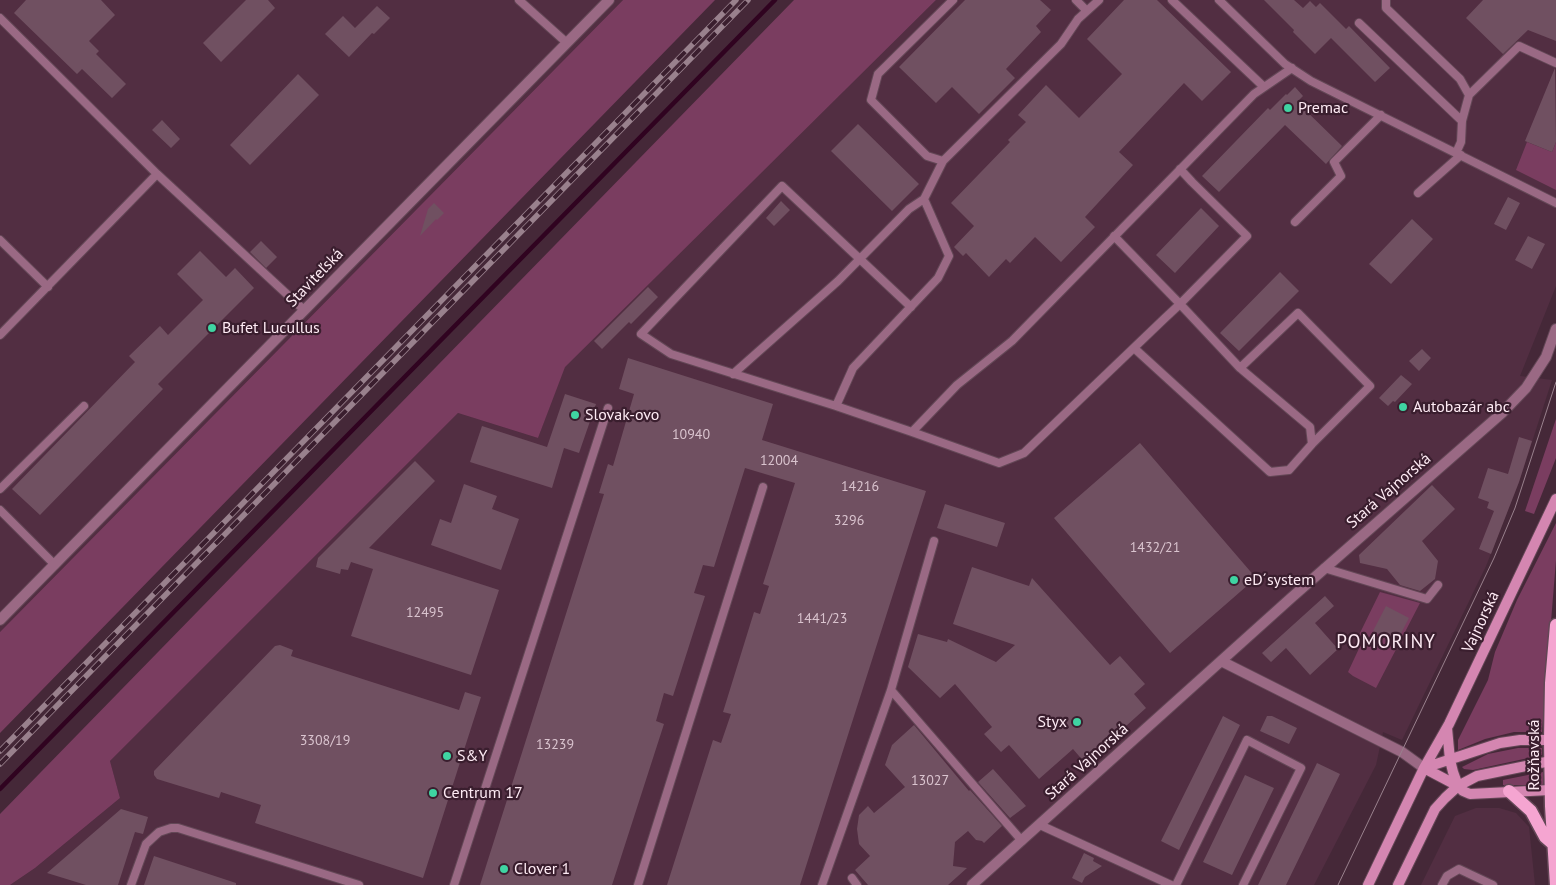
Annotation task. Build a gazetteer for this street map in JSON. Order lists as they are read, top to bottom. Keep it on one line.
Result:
{"streets":{"main road":["Vajnorská","Rožňavská"],"street":["Staviteľská","Stará Vajnorská"]},"districts":["POMORINY"],"places":["Premac","Bufet Lucullus","Autobazár abc","Slovak-ovo","eD´system","Styx","S&Y","Centrum 17","Clover 1"],"house_numbers":["10940","12004","14216","3296","1432/21","12495","1441/23","3308/19","13239","13027"]}
